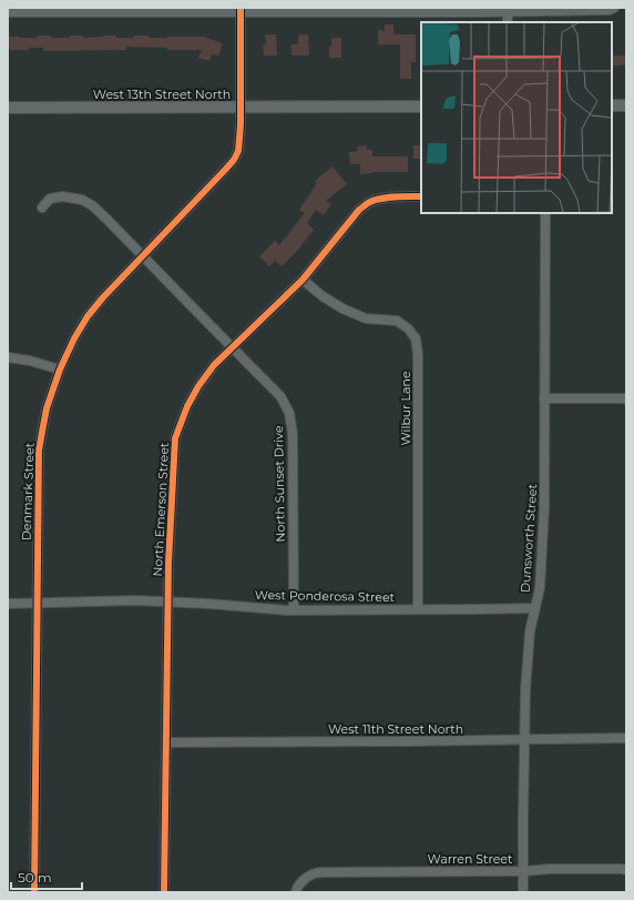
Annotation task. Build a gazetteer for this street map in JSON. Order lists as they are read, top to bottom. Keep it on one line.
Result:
{"streets":{"street":["West 13th Street North","Wilbur Lane","North Sunset Drive","Denmark Street","North Emerson Street","Dunsworth Street","West Ponderosa Street","West 11th Street North","Warren Street"]},"crossings":[["West 13th Street North","Denmark Street"],["Wilbur Lane","North Emerson Street"],["Wilbur Lane","West Ponderosa Street"],["North Sunset Drive","Denmark Street"],["North Sunset Drive","North Emerson Street"],["North Sunset Drive","West Ponderosa Street"],["Denmark Street","West Ponderosa Street"],["North Emerson Street","West Ponderosa Street"],["North Emerson Street","West 11th Street North"],["Dunsworth Street","West Ponderosa Street"],["Dunsworth Street","West 11th Street North"],["Dunsworth Street","Warren Street"]],"scale_bar":"50 m"}
